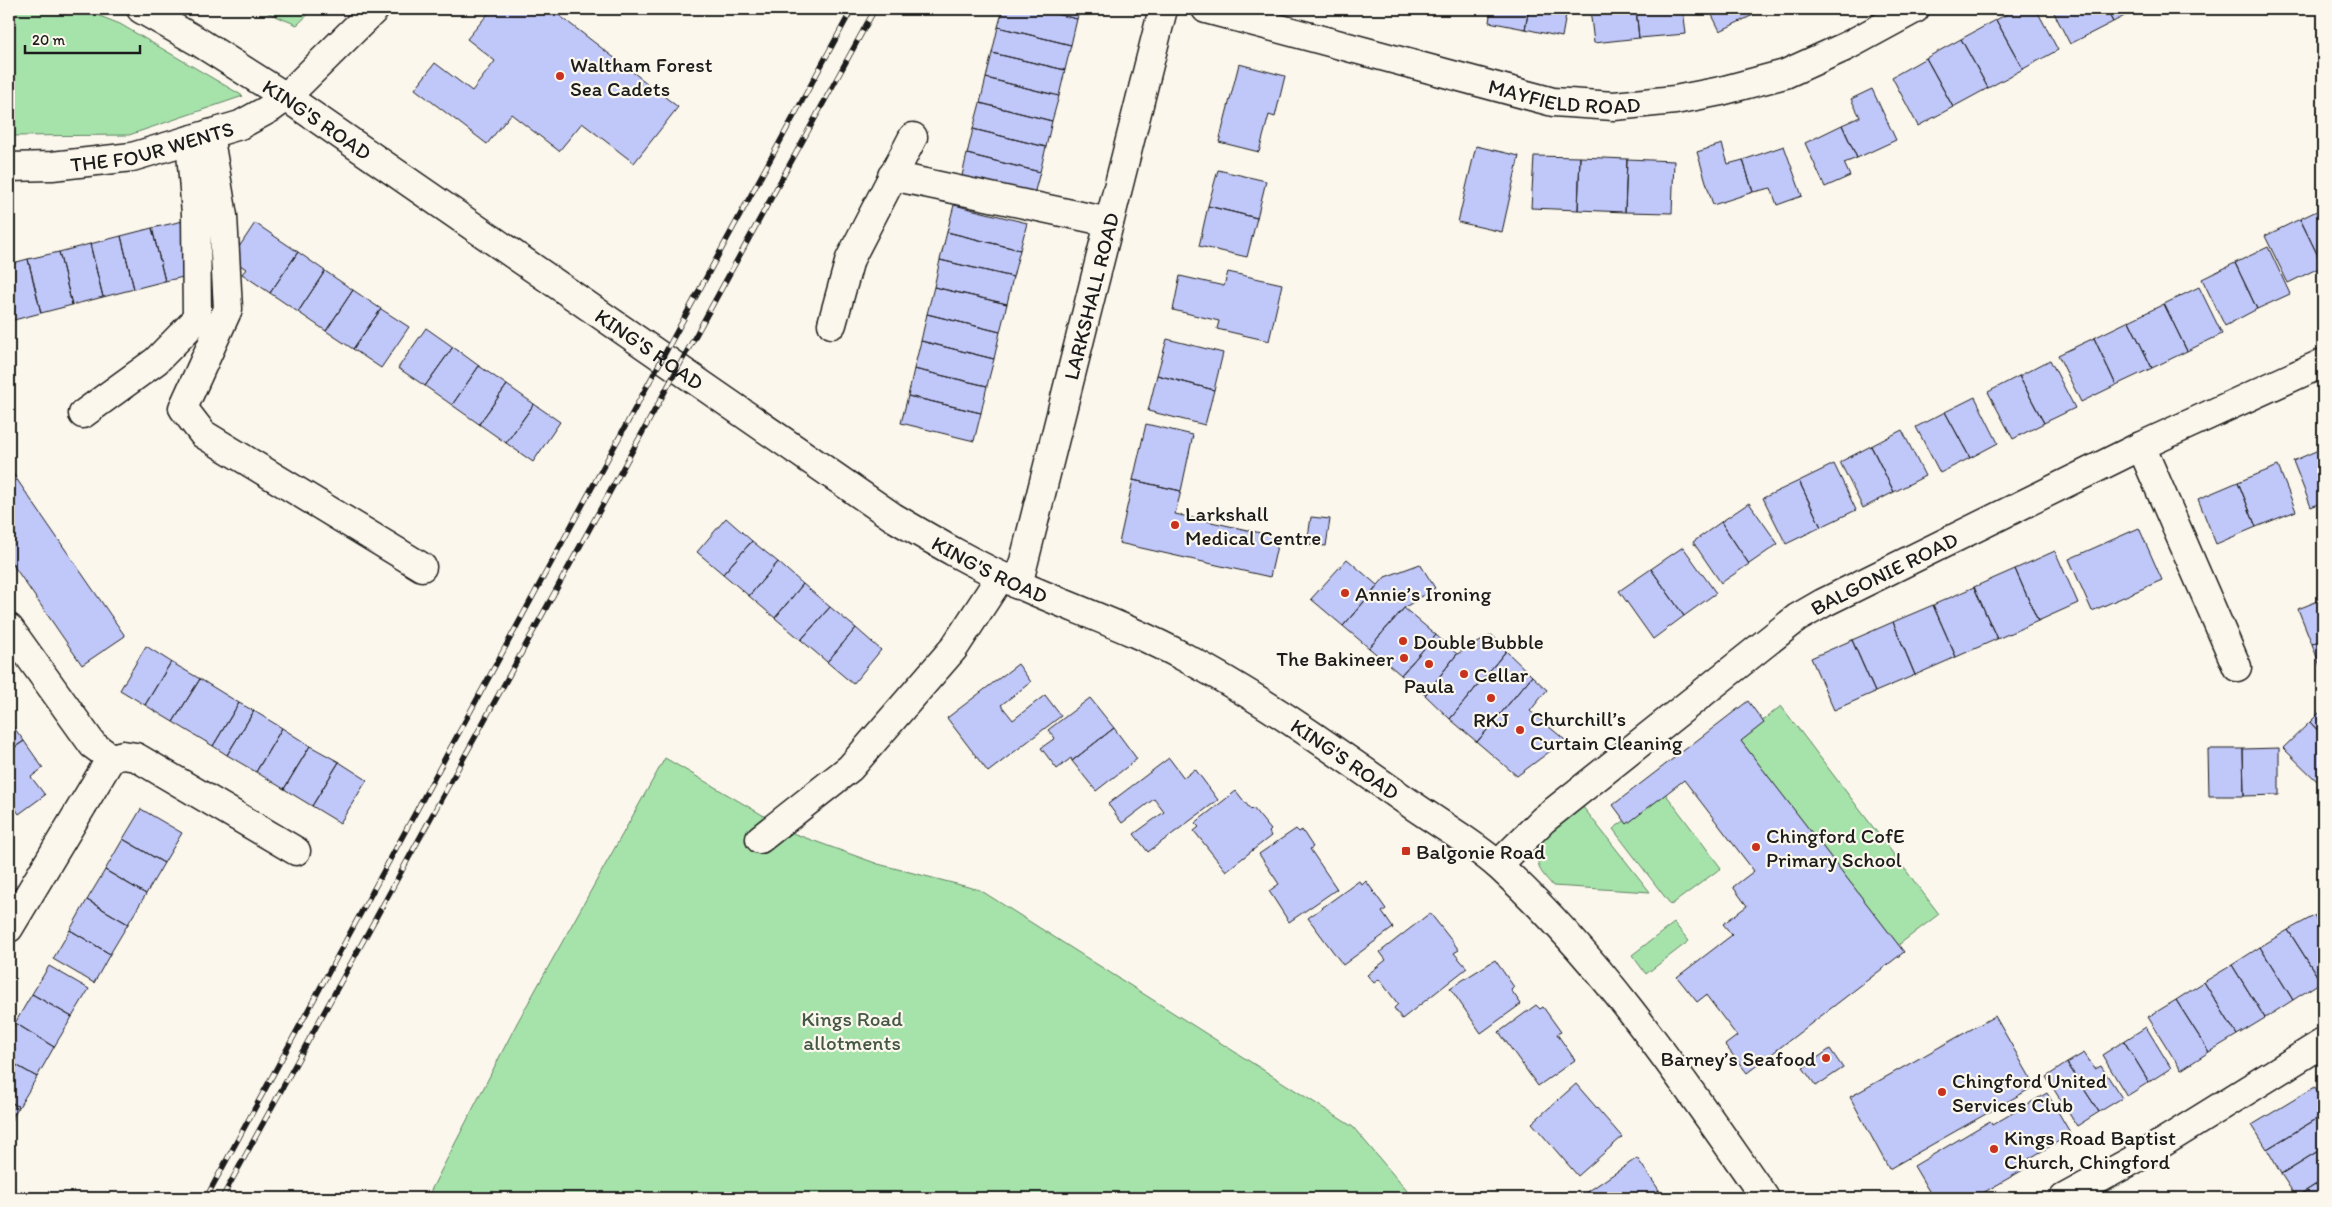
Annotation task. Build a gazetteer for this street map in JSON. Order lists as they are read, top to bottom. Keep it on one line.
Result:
{"streets":{"street":["MAYFIELD ROAD","KING'S ROAD","THE FOUR WENTS","LARKSHALL ROAD","BALGONIE ROAD"]},"crossings":[["KING'S ROAD","THE FOUR WENTS"],["KING'S ROAD","LARKSHALL ROAD"],["KING'S ROAD","BALGONIE ROAD"]],"parks":["Kings Road allotments"],"places":{"other":["Waltham Forest Sea Cadets","Larkshall Medical Centre","Annie’s Ironing","Double Bubble","The Bakineer","Paula","Cellar","RKJ","Churchill’s Curtain Cleaning","Chingford CofE Primary School","Barney’s Seafood","Chingford United Services Club","Kings Road Baptist Church, Chingford"],"transit":["Balgonie Road"]},"scale_bar":"20 m"}
